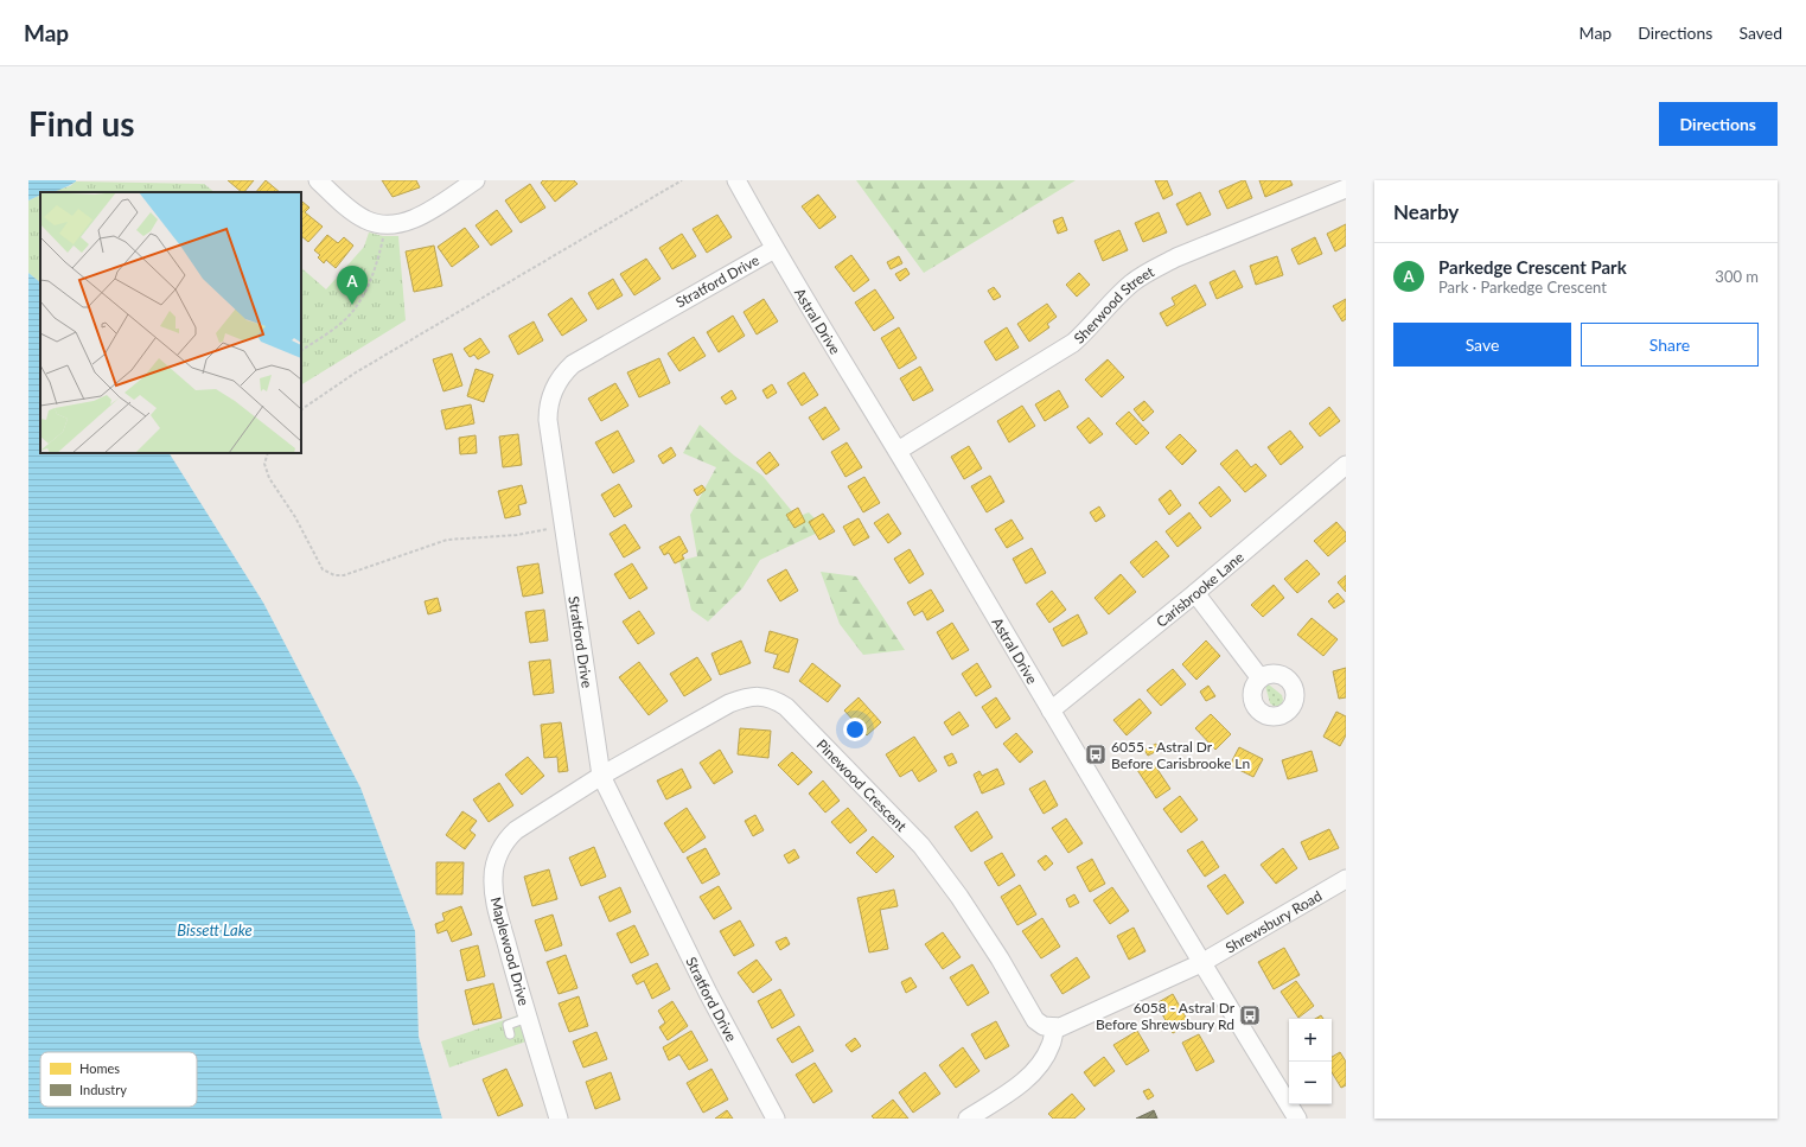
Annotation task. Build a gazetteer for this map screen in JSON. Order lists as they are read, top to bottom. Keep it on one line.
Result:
{"streets":{"street":["Stratford Drive","Sherwood Street","Astral Drive","Carisbrooke Lane","Pinewood Crescent","Shrewsbury Road","Maplewood Drive"]},"crossings":[["Stratford Drive","Astral Drive"],["Stratford Drive","Pinewood Crescent"],["Stratford Drive","Maplewood Drive"],["Sherwood Street","Astral Drive"],["Astral Drive","Carisbrooke Lane"],["Astral Drive","Shrewsbury Road"],["Pinewood Crescent","Maplewood Drive"]],"water":["Bissett Lake"],"places":{"bus stop":["6055 - Astral Dr Before Carisbrooke Ln","6058 - Astral Dr Before Shrewsbury Rd"]},"legend":["Homes","Industry"],"page":{"header":"Map","nav":["Map","Directions","Saved"],"buttons":["Directions",["Save","Share"]],"title":"Find us","heading":"Nearby","list":[{"mark":"A","name":"Parkedge Crescent Park","note":"Park · Parkedge Crescent","value":"300 m"}],"pins":"A","map_buttons":["+","−"]}}
